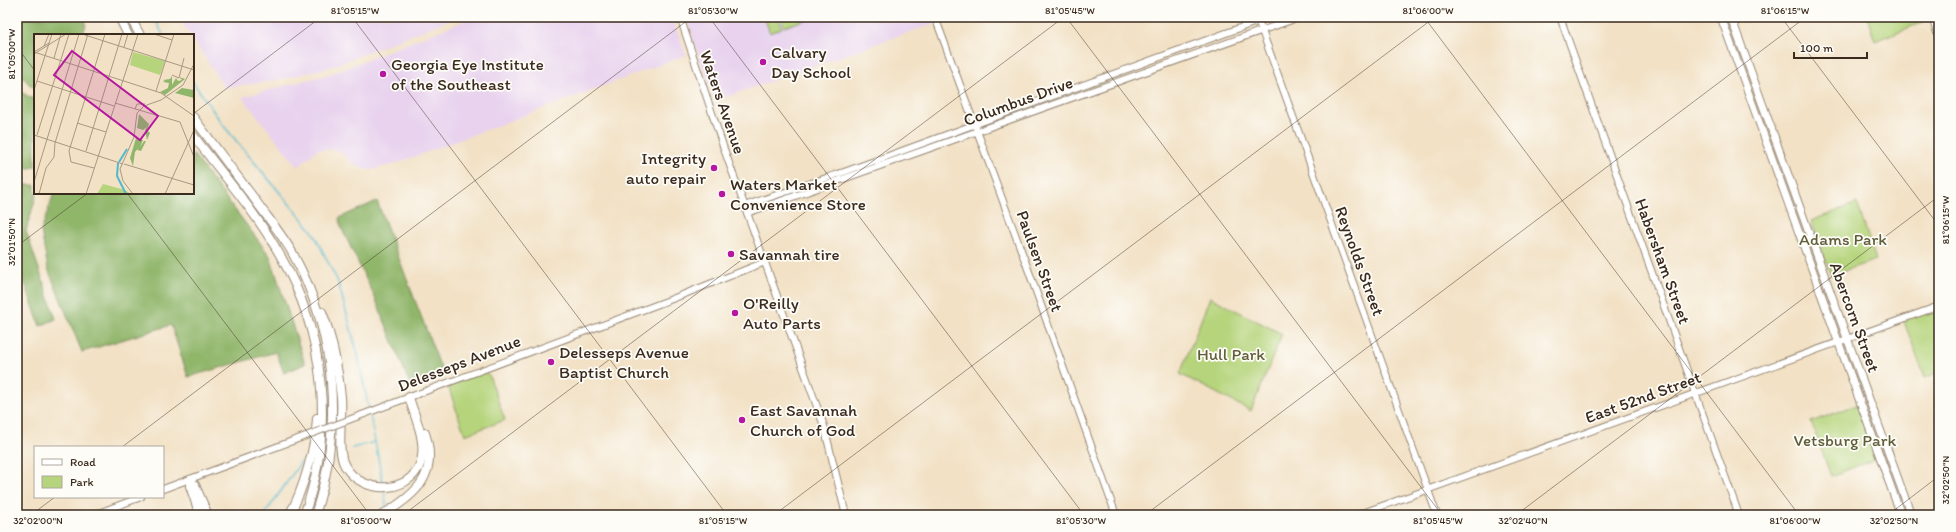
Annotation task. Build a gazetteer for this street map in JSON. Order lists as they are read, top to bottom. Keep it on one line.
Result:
{"streets":{"main road":["Abercorn Street"],"street":["Columbus Drive","Waters Avenue","Paulsen Street","Reynolds Street","Habersham Street","Delesseps Avenue","East 52nd Street"]},"crossings":[["Columbus Drive","Waters Avenue"],["Columbus Drive","Paulsen Street"],["Columbus Drive","Reynolds Street"],["Waters Avenue","Delesseps Avenue"],["Reynolds Street","East 52nd Street"],["Habersham Street","East 52nd Street"],["Abercorn Street","East 52nd Street"]],"parks":["Adams Park","Hull Park","Vetsburg Park"],"places":["Calvary Day School","Georgia Eye Institute of the Southeast","Integrity auto repair","Waters Market Convenience Store","Savannah tire","O'Reilly Auto Parts","Delesseps Avenue Baptist Church","East Savannah Church of God"],"legend":["Road","Park"],"scale_bar":"100 m","coordinates":["81°05'15\"W","81°05'30\"W","81°05'45\"W","81°06'00\"W","81°06'15\"W","81°05'00\"W","32°01'50\"N","32°02'50\"N","32°02'00\"N","32°02'40\"N"]}
